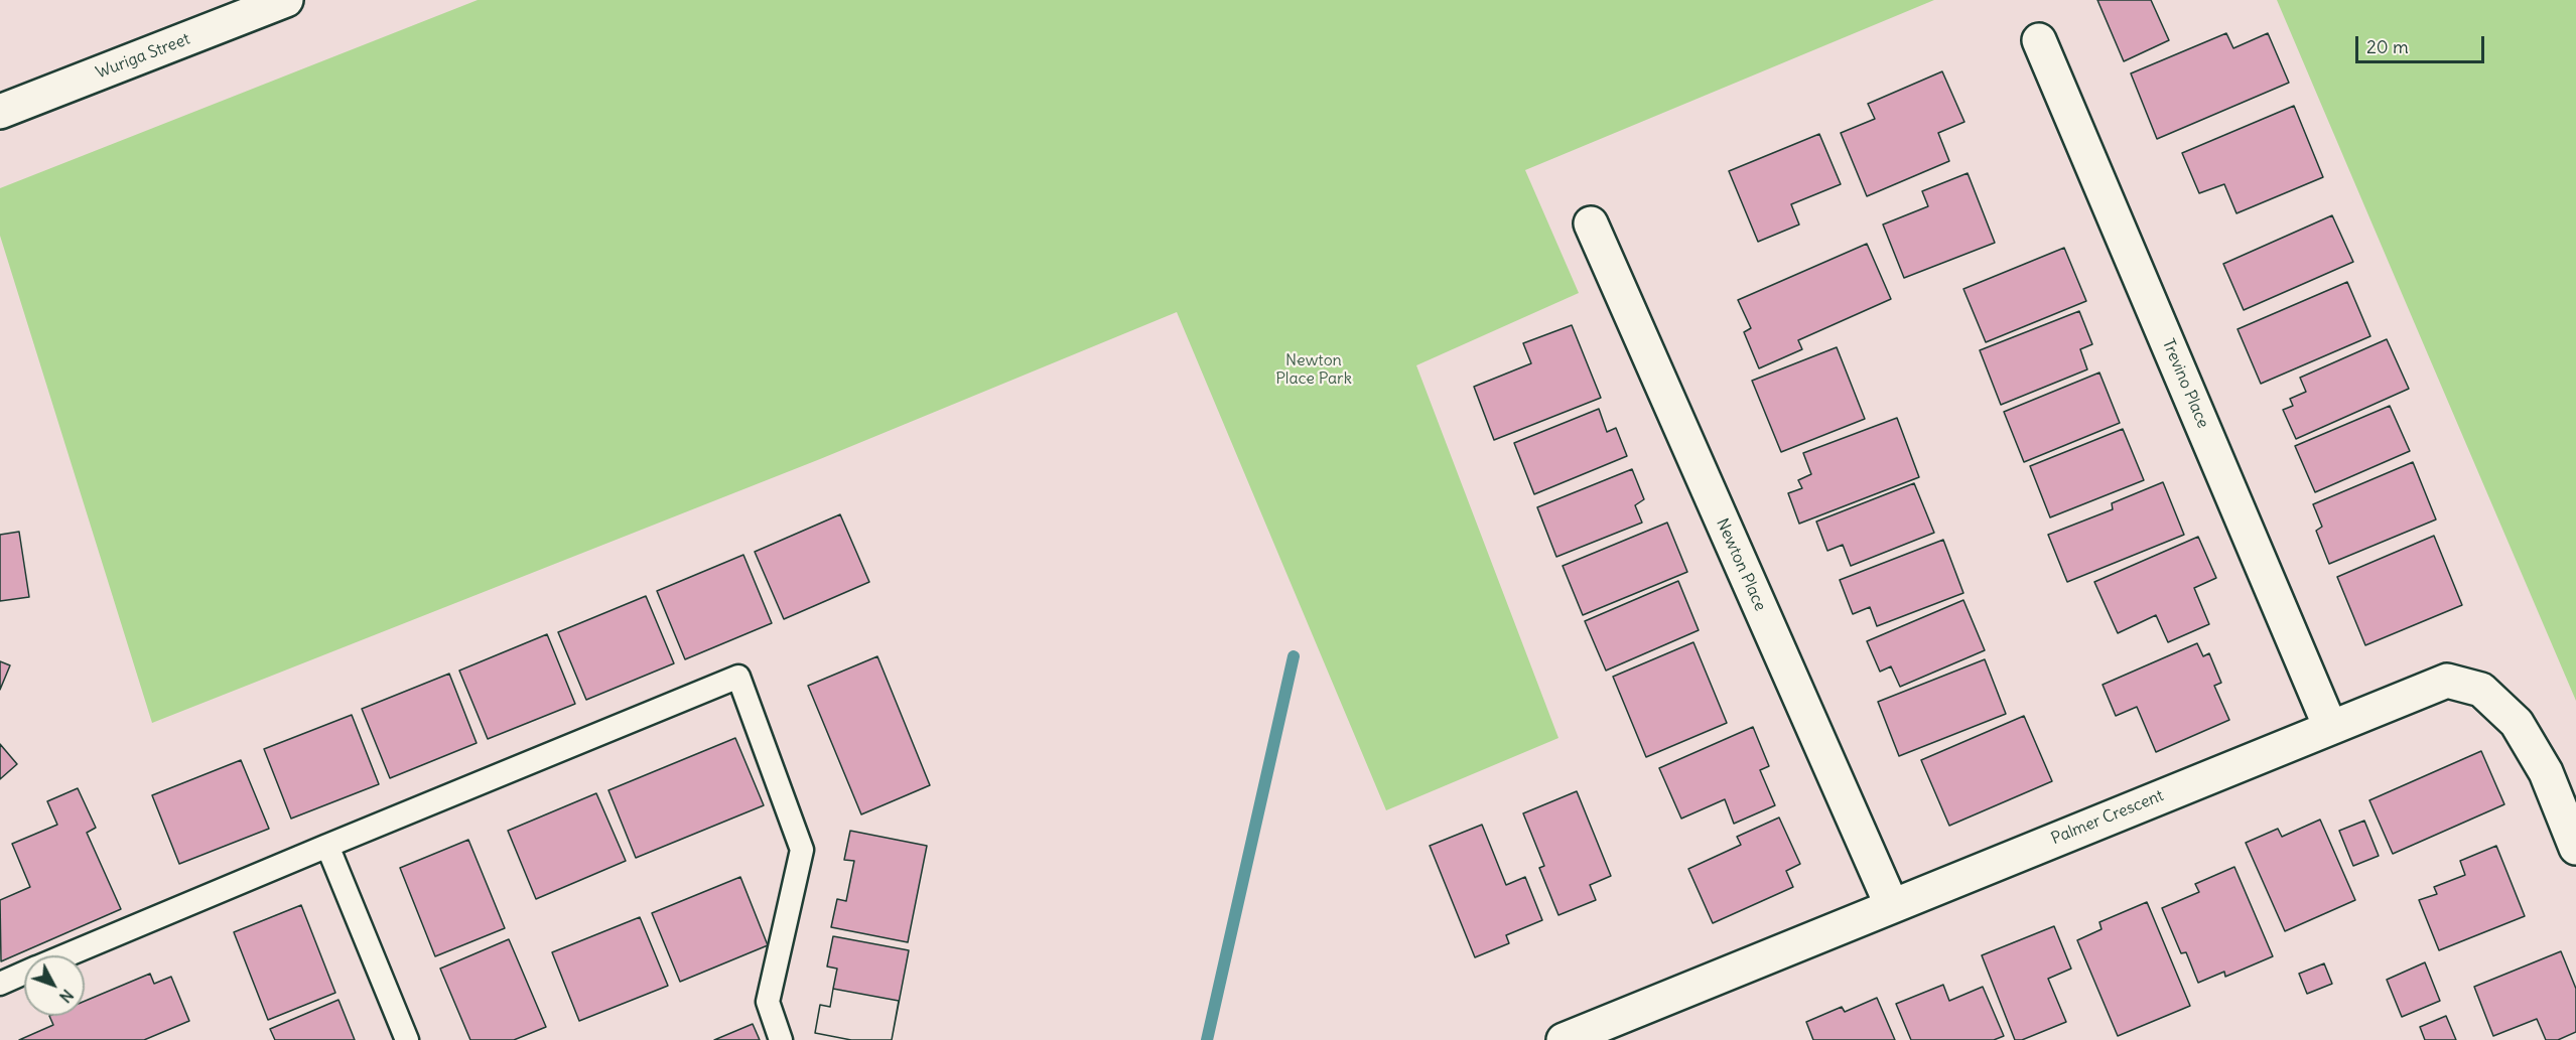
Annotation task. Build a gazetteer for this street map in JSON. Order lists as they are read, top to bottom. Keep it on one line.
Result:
{"streets":{"street":["Wuriga Street","Trevino Place","Newton Place","Palmer Crescent"]},"crossings":[["Trevino Place","Palmer Crescent"],["Newton Place","Palmer Crescent"]],"parks":["Newton Place Park"],"scale_bar":"20 m","north":"bottom right"}
